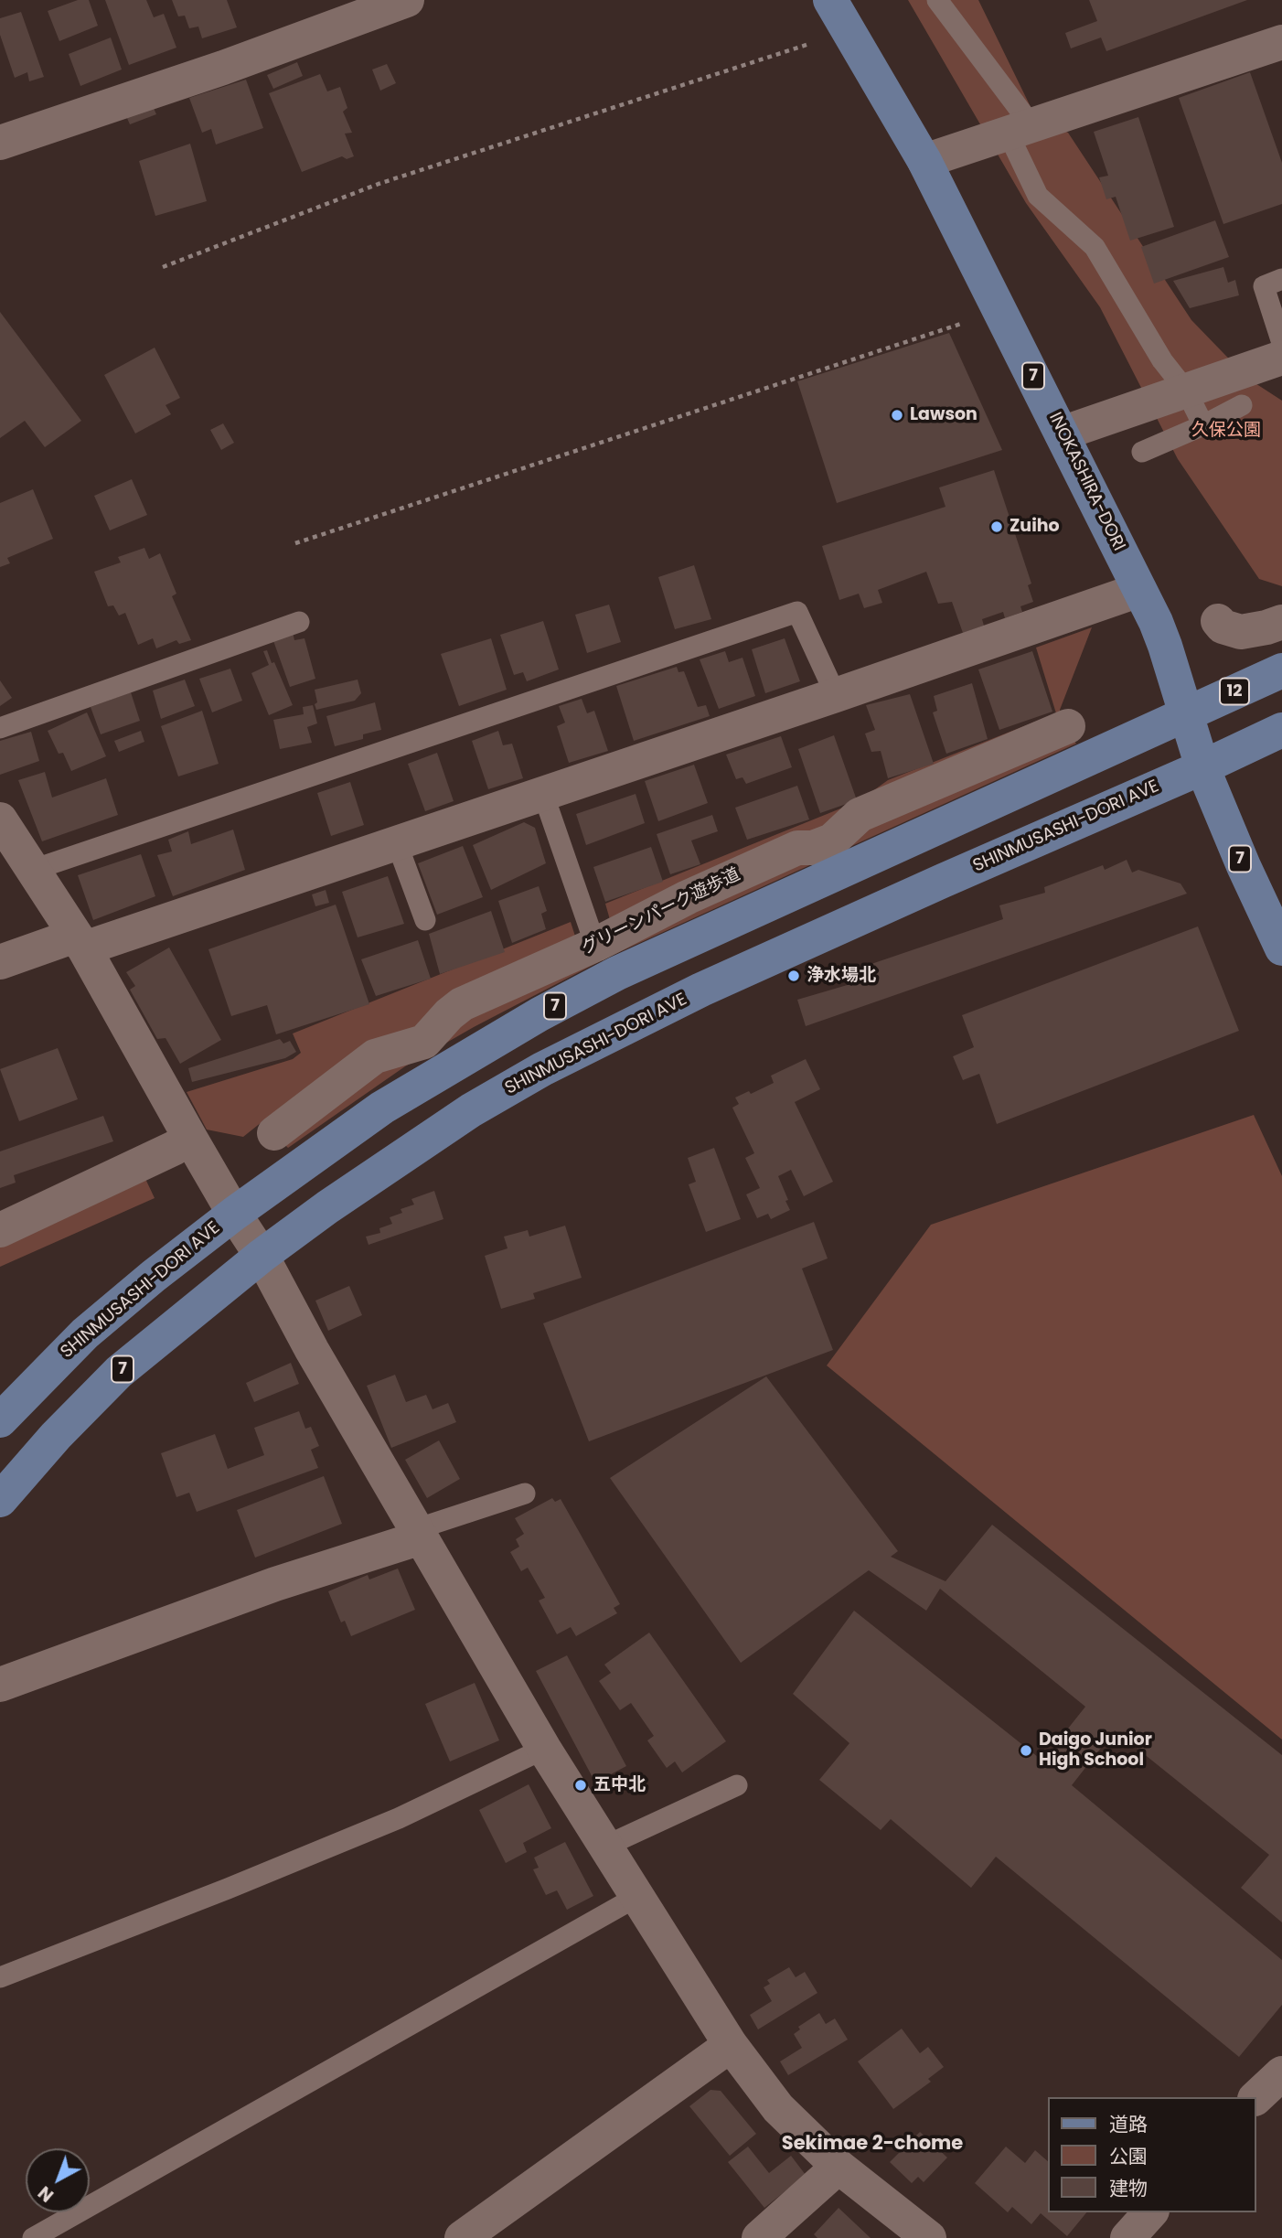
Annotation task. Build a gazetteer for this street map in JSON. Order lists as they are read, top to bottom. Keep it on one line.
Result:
{"streets":{"main road":["7","INOKASHIRA-DORI","12","SHINMUSASHI-DORI AVE"],"street":["グリーンパーク遊歩道"]},"crossings":[["INOKASHIRA-DORI","SHINMUSASHI-DORI AVE"]],"districts":["Sekimae 2-chome"],"parks":["久保公園"],"places":["Lawson","Zuiho","浄水場北","Daigo Junior High School","五中北"],"legend":["道路","公園","建物"],"north":"bottom left"}
